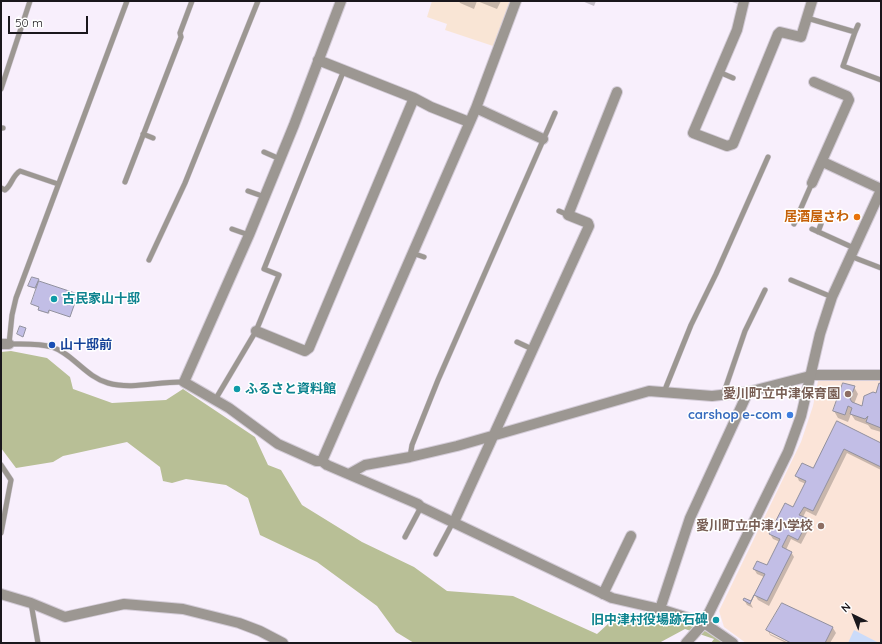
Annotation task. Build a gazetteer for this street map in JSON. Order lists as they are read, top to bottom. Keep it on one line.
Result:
{"places":["居酒屋さわ","古民家山十邸","山十邸前","ふるさと資料館","愛川町立中津保育園","carshop e-com","愛川町立中津小学校","旧中津村役場跡石碑"],"scale_bar":"50 m","north":"top left"}
